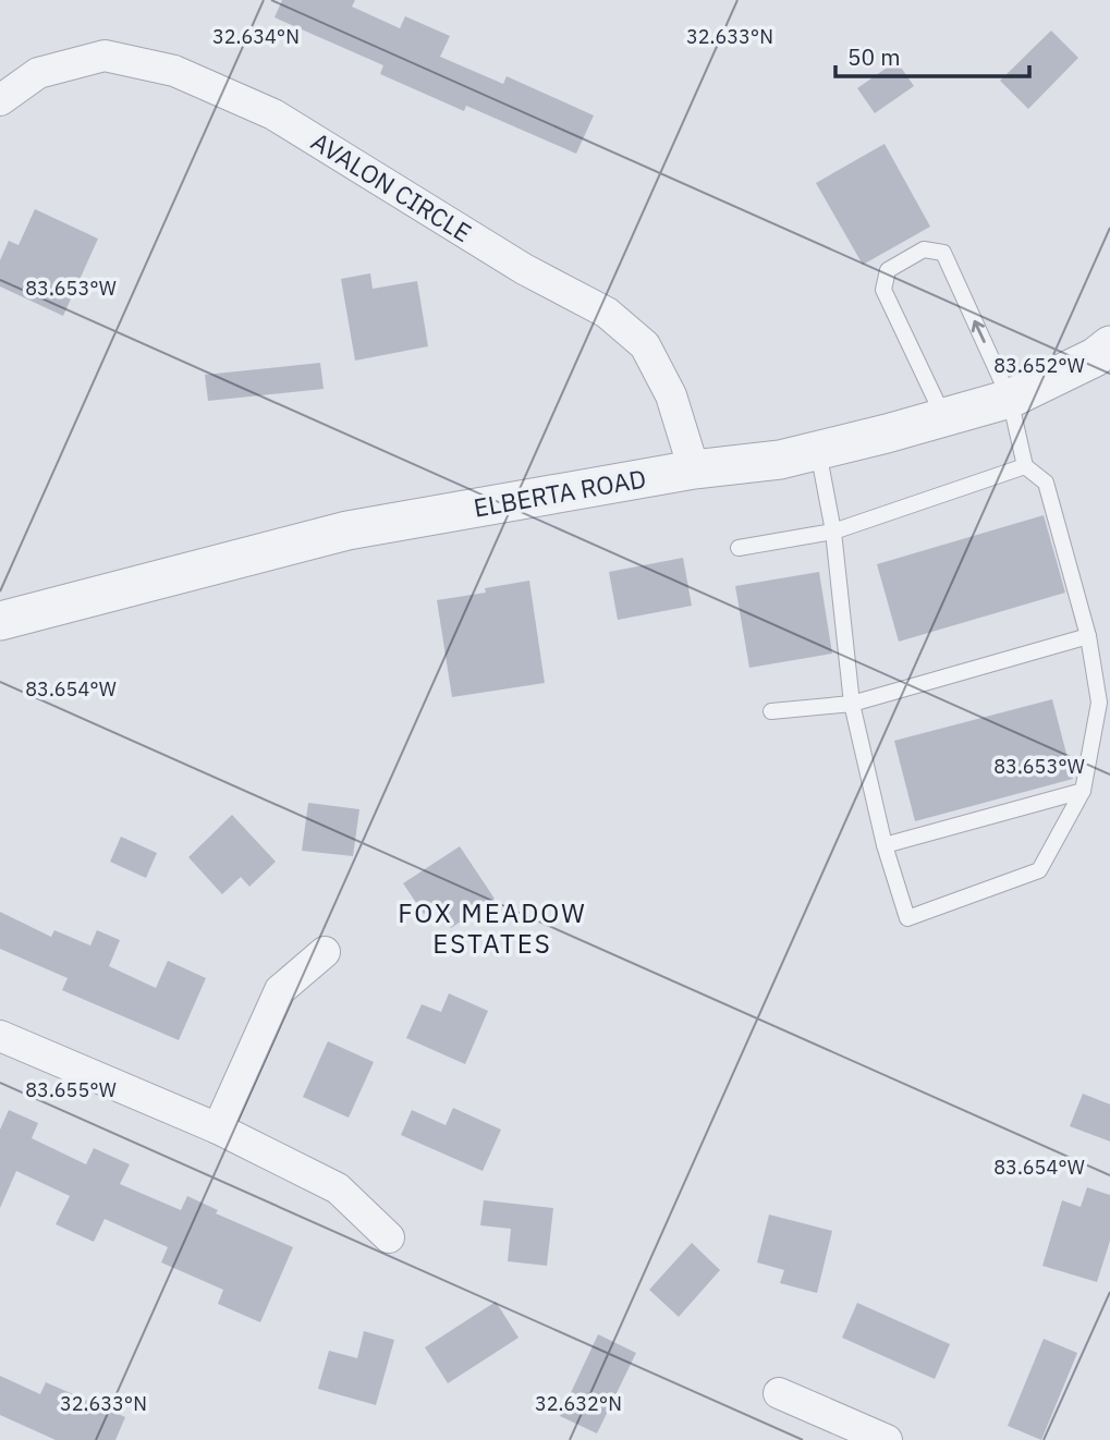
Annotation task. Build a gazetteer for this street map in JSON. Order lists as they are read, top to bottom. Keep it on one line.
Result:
{"streets":{"street":["AVALON CIRCLE","ELBERTA ROAD"]},"crossings":[["AVALON CIRCLE","ELBERTA ROAD"]],"districts":["FOX MEADOW ESTATES"],"scale_bar":"50 m","coordinates":["32.634°N","32.633°N","83.653°W","83.652°W","83.654°W","83.655°W","32.632°N"]}
